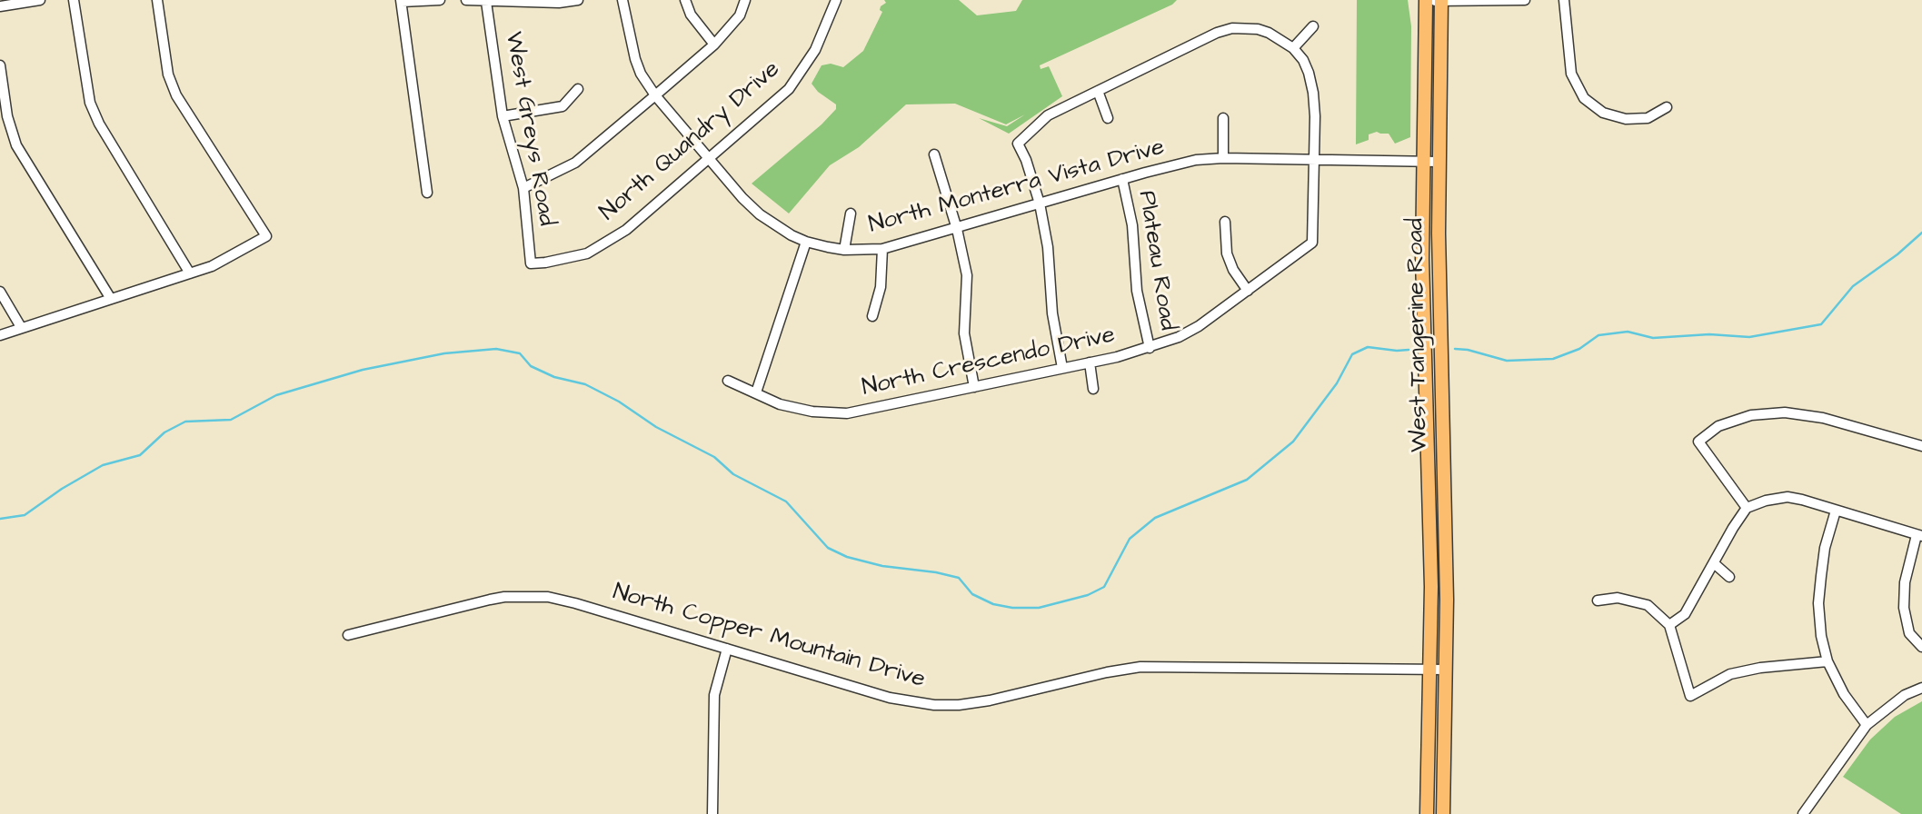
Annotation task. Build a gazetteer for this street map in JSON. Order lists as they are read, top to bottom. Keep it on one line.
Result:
{"streets":{"main road":["West Tangerine Road"],"street":["West Greys Road","North Quandry Drive","North Monterra Vista Drive","Plateau Road","North Crescendo Drive","North Copper Mountain Drive"]},"crossings":[["West Greys Road","North Quandry Drive"],["North Quandry Drive","North Monterra Vista Drive"],["North Monterra Vista Drive","Plateau Road"],["North Monterra Vista Drive","West Tangerine Road"],["North Monterra Vista Drive","North Crescendo Drive"],["Plateau Road","North Crescendo Drive"],["West Tangerine Road","North Copper Mountain Drive"]]}
